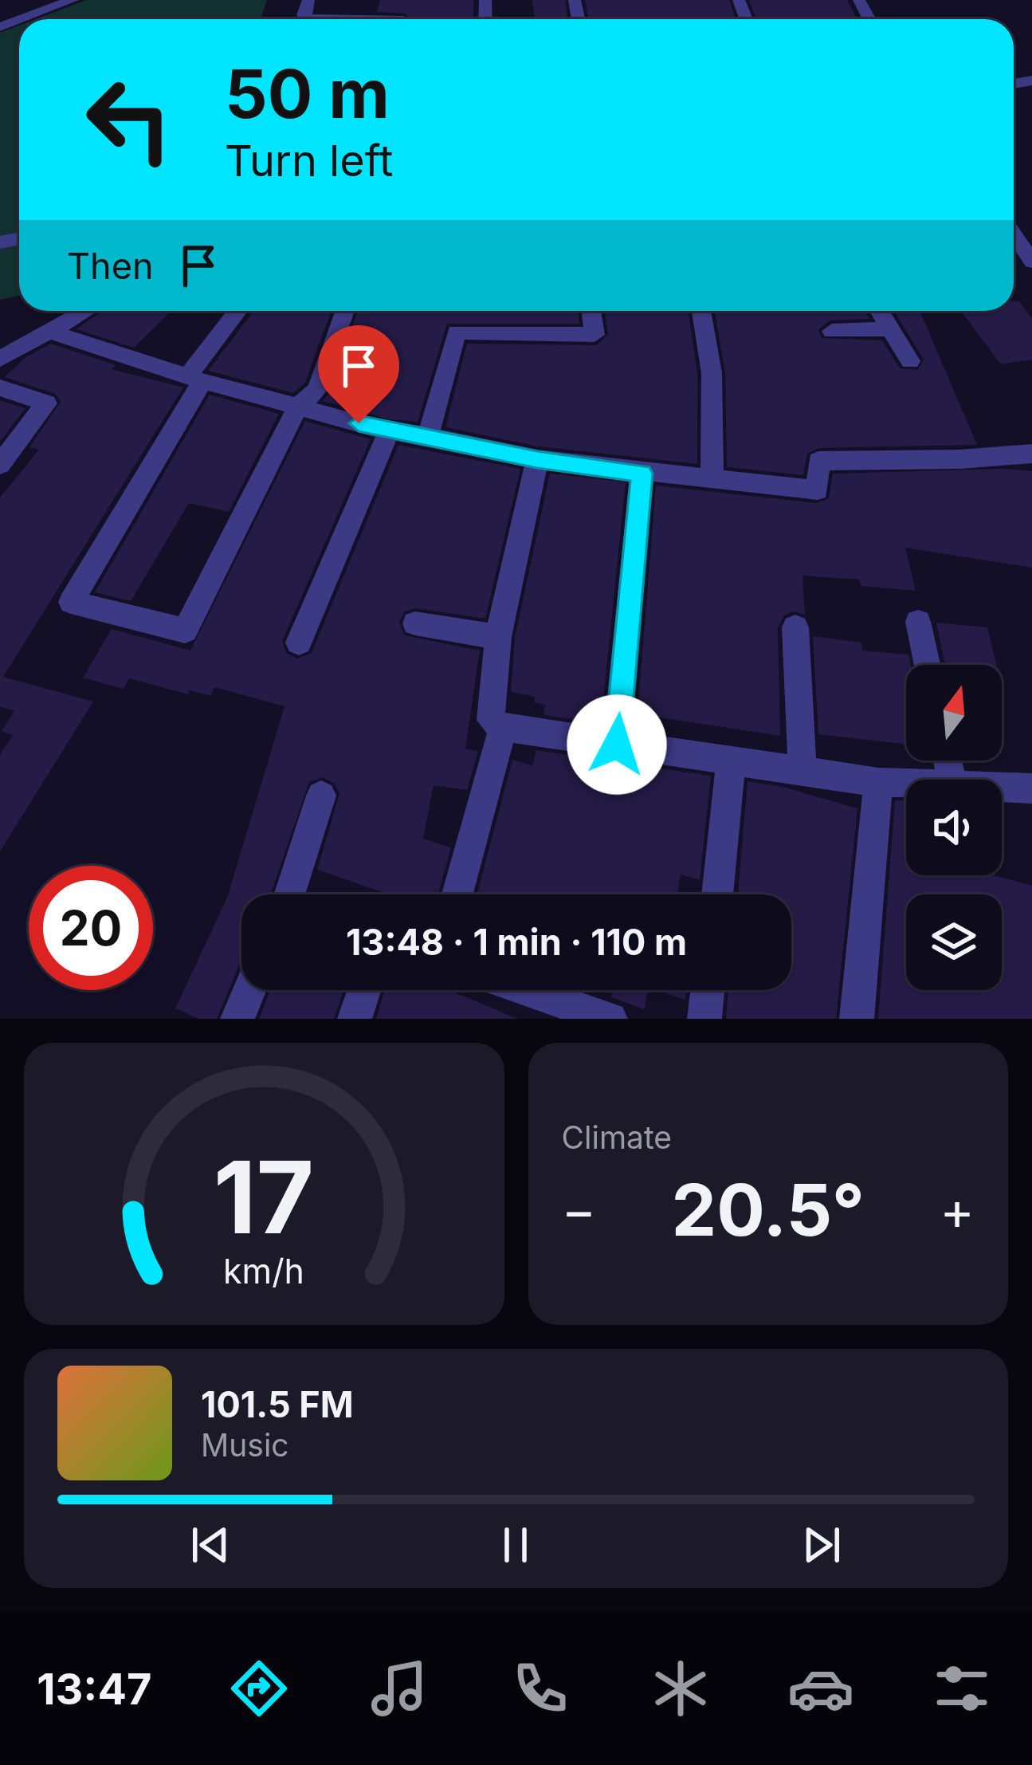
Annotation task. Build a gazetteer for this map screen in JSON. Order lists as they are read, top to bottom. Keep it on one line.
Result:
{"north":"top","page":{"turn":["50 m","Turn left"],"then":"Then","limit":"20","trip":"13:48 · 1 min · 110 m","tile":"Climate","heat":["−","20.5°","+"],"song":["101.5 FM","Music"],"tabs":"13:47","gauge":["17","km/h"]}}
